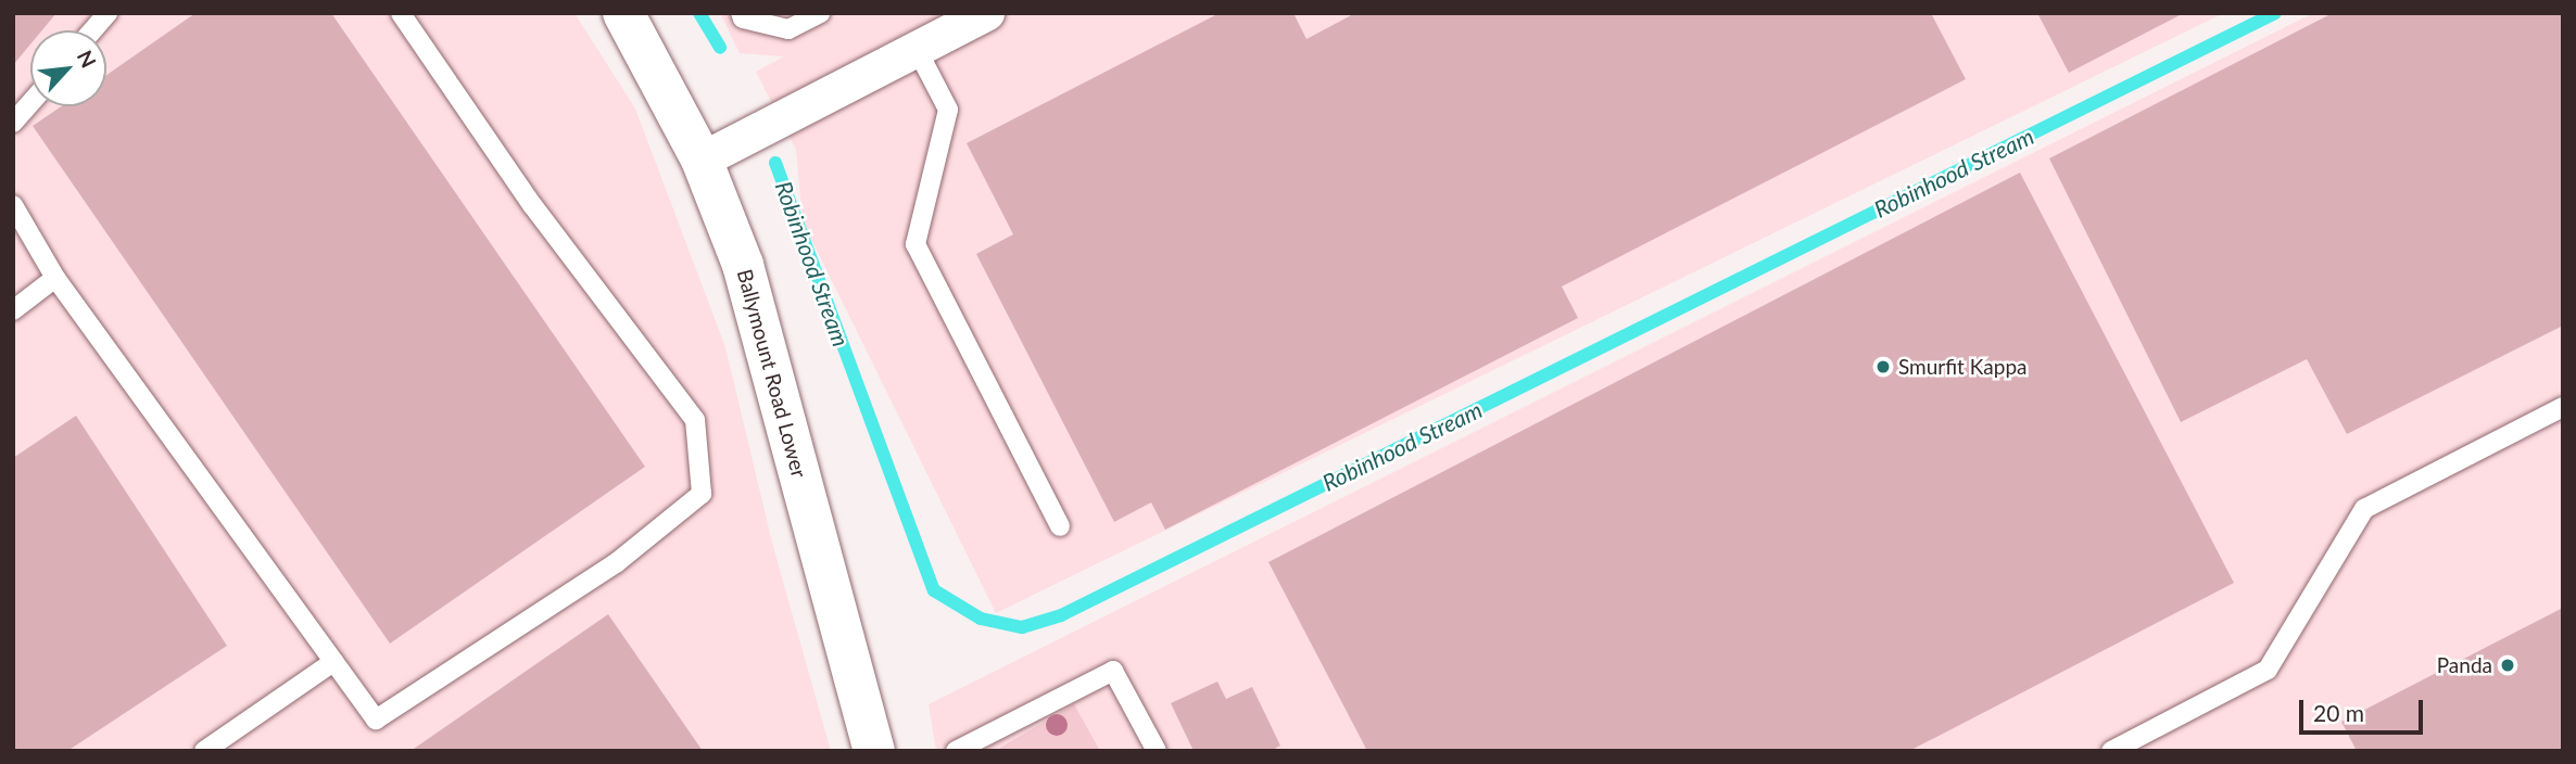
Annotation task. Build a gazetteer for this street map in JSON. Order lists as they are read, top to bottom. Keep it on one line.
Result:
{"streets":{"street":["Ballymount Road Lower"]},"water":["Robinhood Stream"],"places":["Smurfit Kappa","Panda"],"scale_bar":"20 m","north":"top right"}
